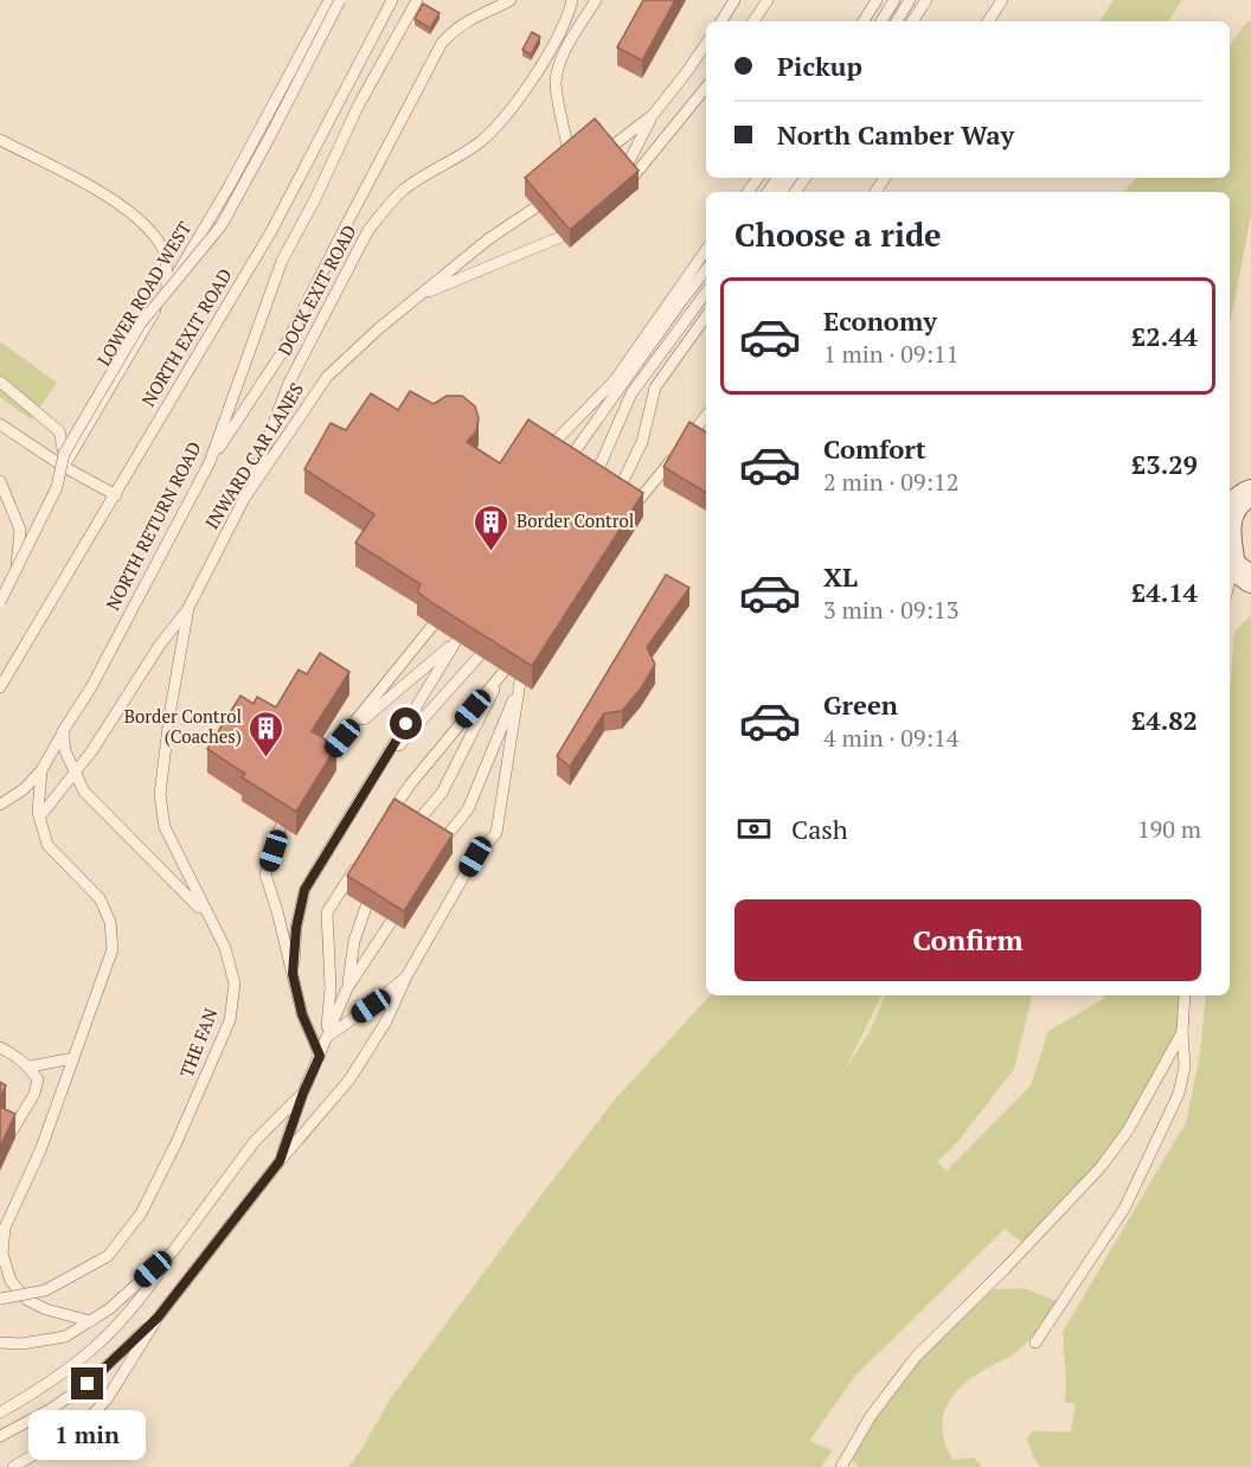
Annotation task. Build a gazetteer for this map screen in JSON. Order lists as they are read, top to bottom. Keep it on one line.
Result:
{"streets":{"lane":["DOCK EXIT ROAD","LOWER ROAD WEST","NORTH EXIT ROAD","INWARD CAR LANES","NORTH RETURN ROAD","THE FAN"]},"crossings":[["DOCK EXIT ROAD","INWARD CAR LANES"],["INWARD CAR LANES","THE FAN"]],"places":{"building":["Border Control","Border Control (Coaches)"]},"page":{"banner":["Pickup","North Camber Way"],"heading":"Choose a ride","list":[{"name":"Economy","note":"1 min · 09:11","value":"£2.44"},{"name":"Comfort","note":"2 min · 09:12","value":"£3.29"},{"name":"XL","note":"3 min · 09:13","value":"£4.14"},{"name":"Green","note":"4 min · 09:14","value":"£4.82"}],"pay":["Cash","190 m"],"buttons":"Confirm","bubble":"1 min"}}
